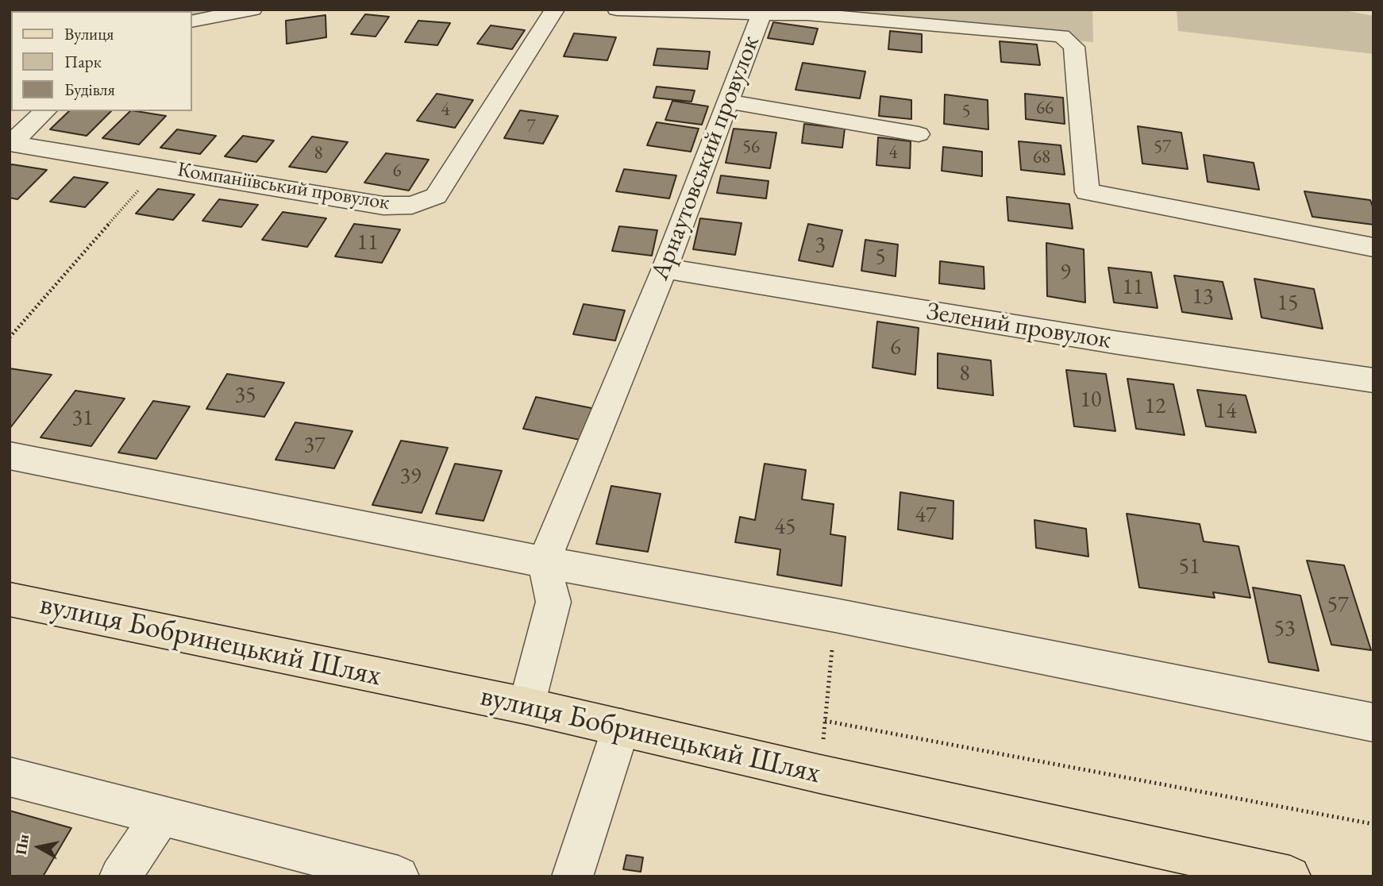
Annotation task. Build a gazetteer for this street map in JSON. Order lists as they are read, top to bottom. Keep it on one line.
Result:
{"streets":{"main road":["вулиця Бобринецький Шлях"],"street":["Арнаутовський провулок","Компаніївський провулок","Зелений провулок"]},"crossings":[["Арнаутовський провулок","Зелений провулок"]],"house_numbers":["66","4","5","7","56","57","4","8","68","6","11","3","5","9","11","13","15","6","8","35","10","12","14","31","37","39","47","45","51","57","53"],"legend":["Вулиця","Парк","Будівля"],"north":"left"}
